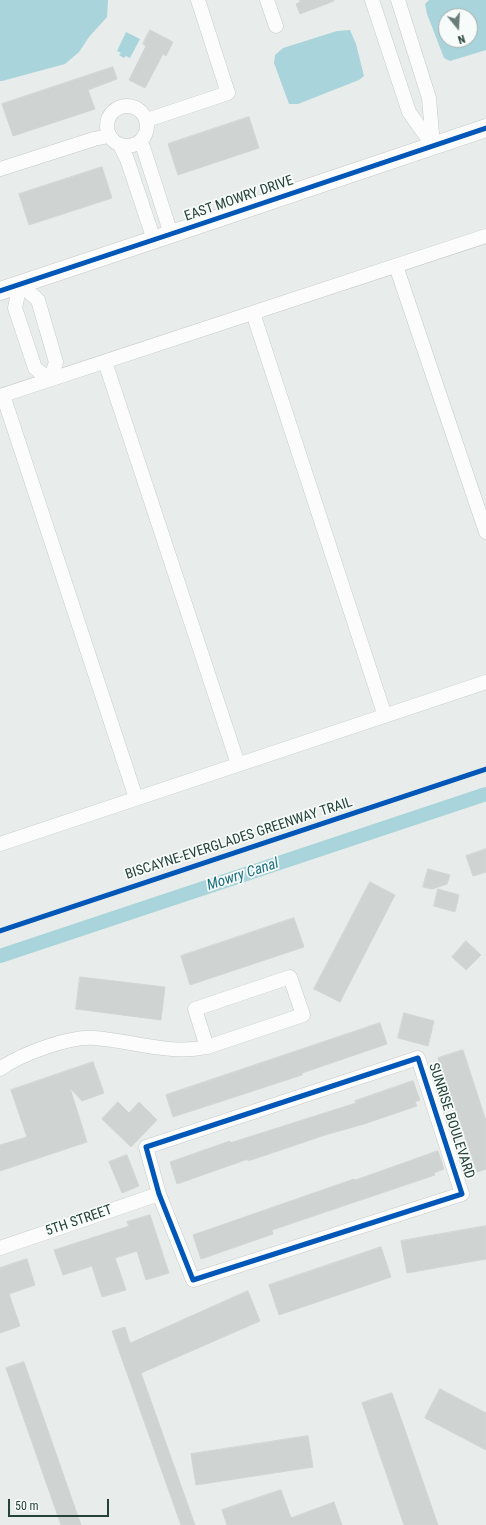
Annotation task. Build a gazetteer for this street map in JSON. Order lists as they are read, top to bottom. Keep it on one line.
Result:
{"streets":{"street":["EAST MOWRY DRIVE","SUNRISE BOULEVARD","5TH STREET"],"cycle path":["BISCAYNE-EVERGLADES GREENWAY TRAIL"]},"crossings":[["SUNRISE BOULEVARD","5TH STREET"]],"water":["Mowry Canal"],"scale_bar":"50 m","north":"bottom"}
